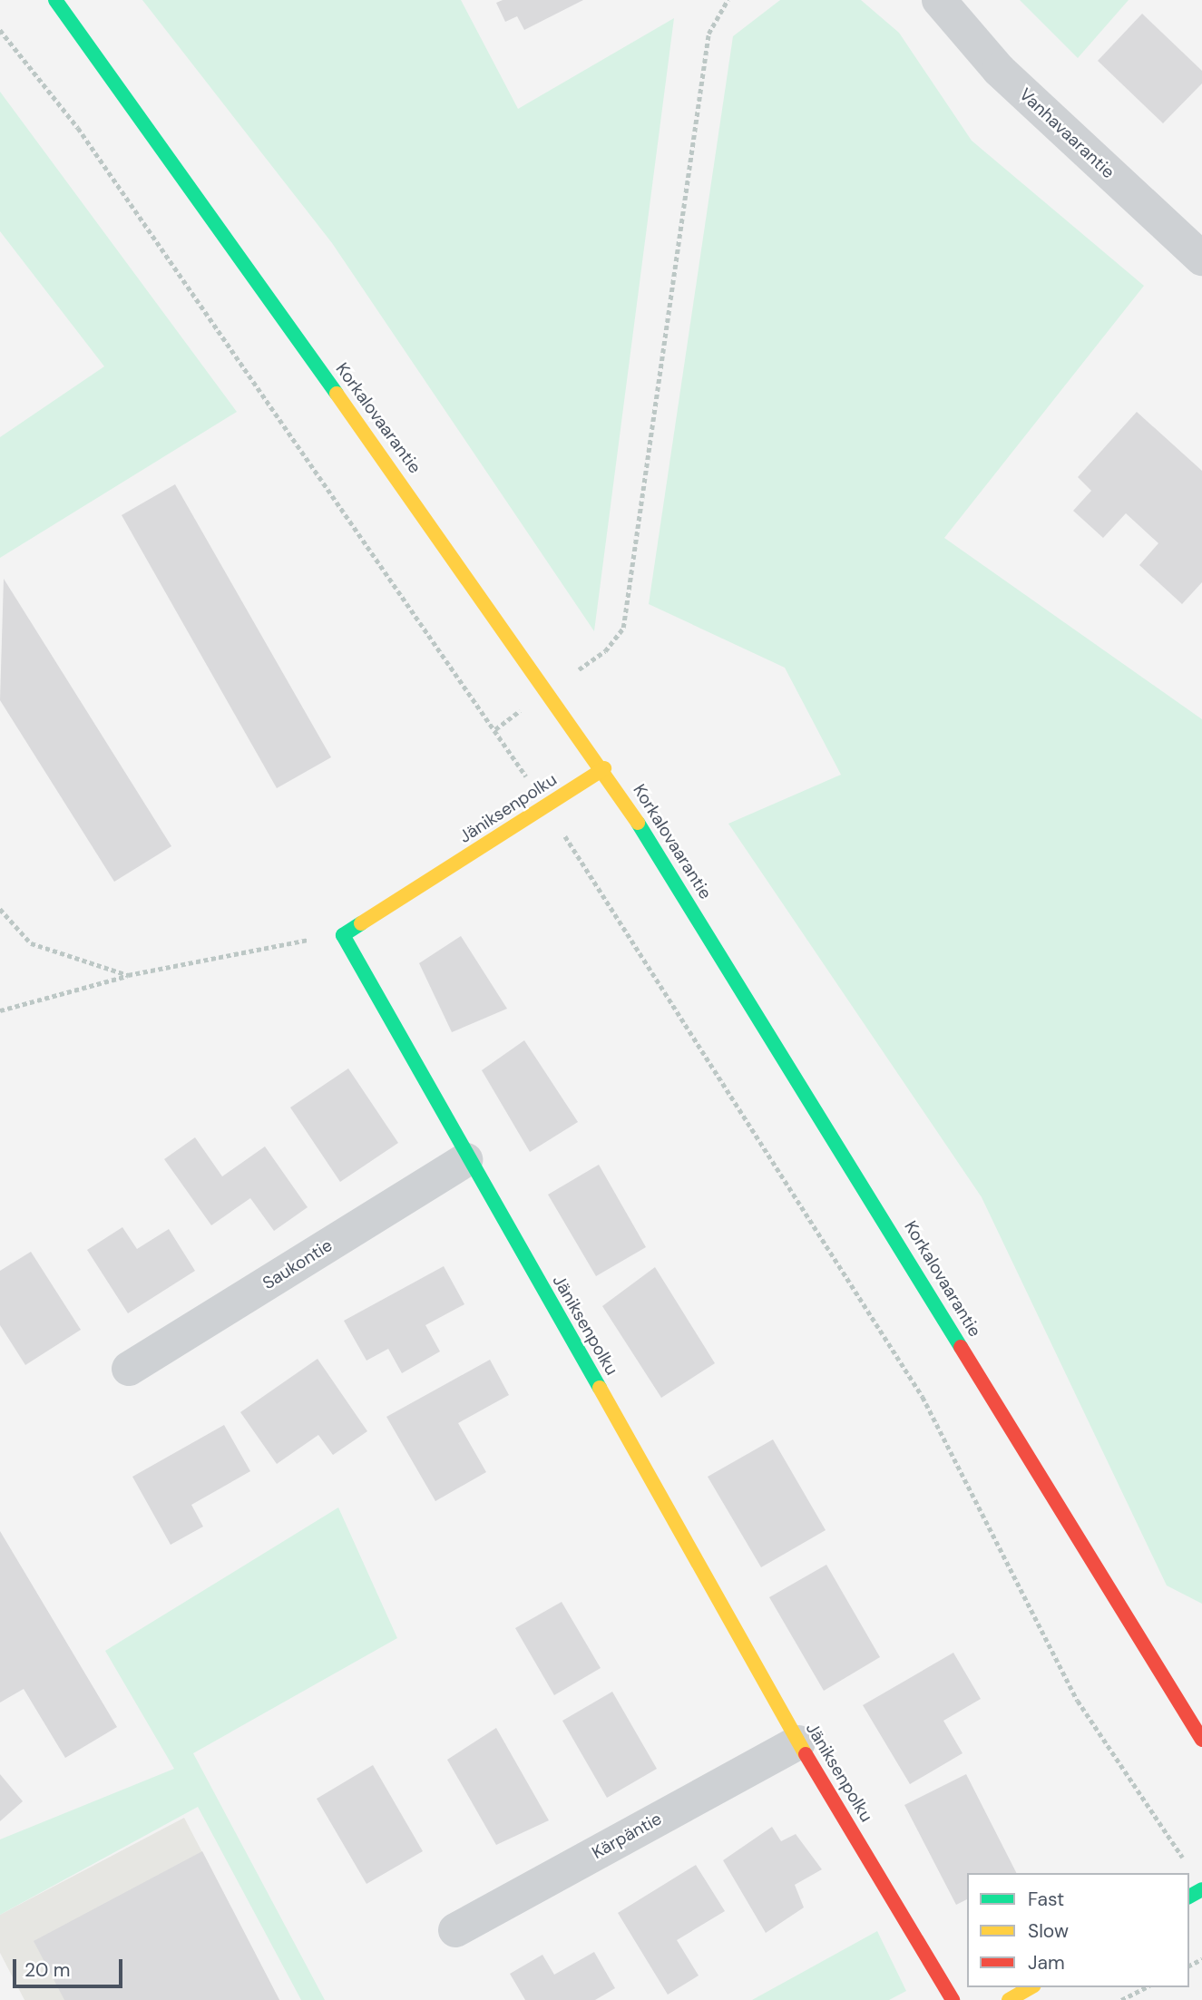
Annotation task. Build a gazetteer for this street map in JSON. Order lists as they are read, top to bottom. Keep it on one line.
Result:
{"streets":{"street":["Vanhavaarantie","Korkalovaarantie","Jäniksenpolku","Saukontie","Kärpäntie"]},"crossings":[["Korkalovaarantie","Jäniksenpolku"],["Jäniksenpolku","Saukontie"],["Jäniksenpolku","Kärpäntie"]],"legend":["Fast","Slow","Jam"],"scale_bar":"20 m"}
